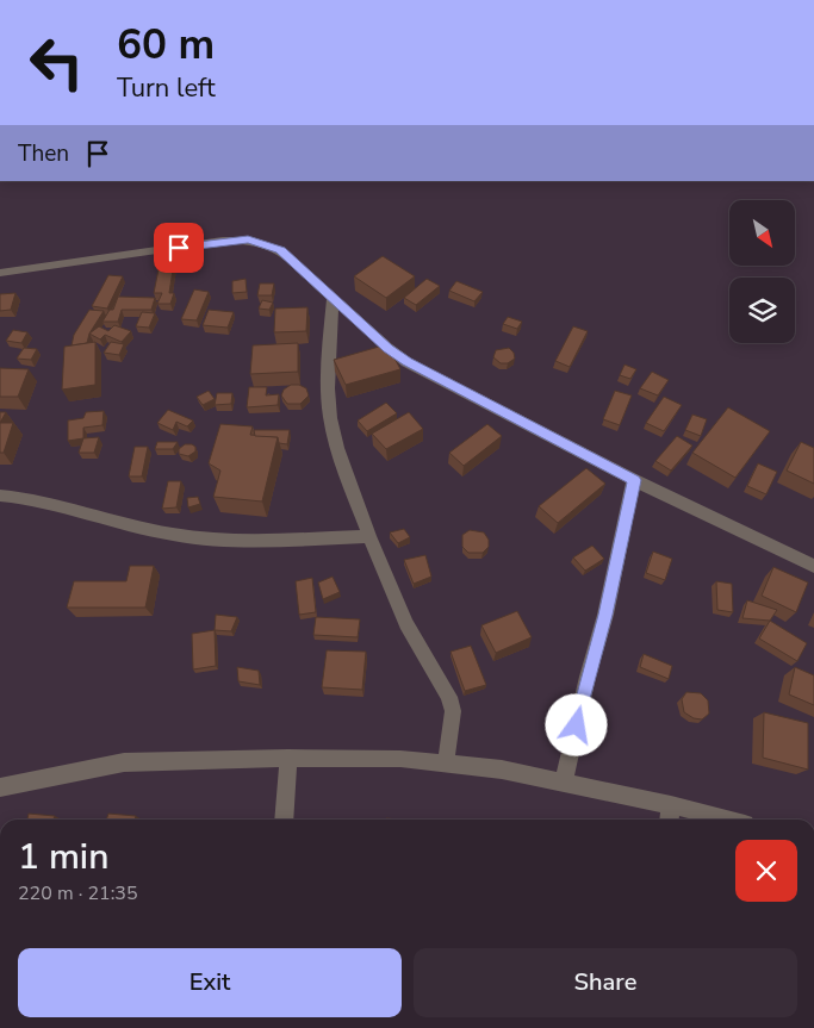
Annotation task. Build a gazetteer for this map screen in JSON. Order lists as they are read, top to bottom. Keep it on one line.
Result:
{"north":"bottom right","page":{"turn":["60 m","Turn left"],"then":"Then","heading":["1 min","220 m · 21:35"],"buttons":["Exit","Share"]}}
